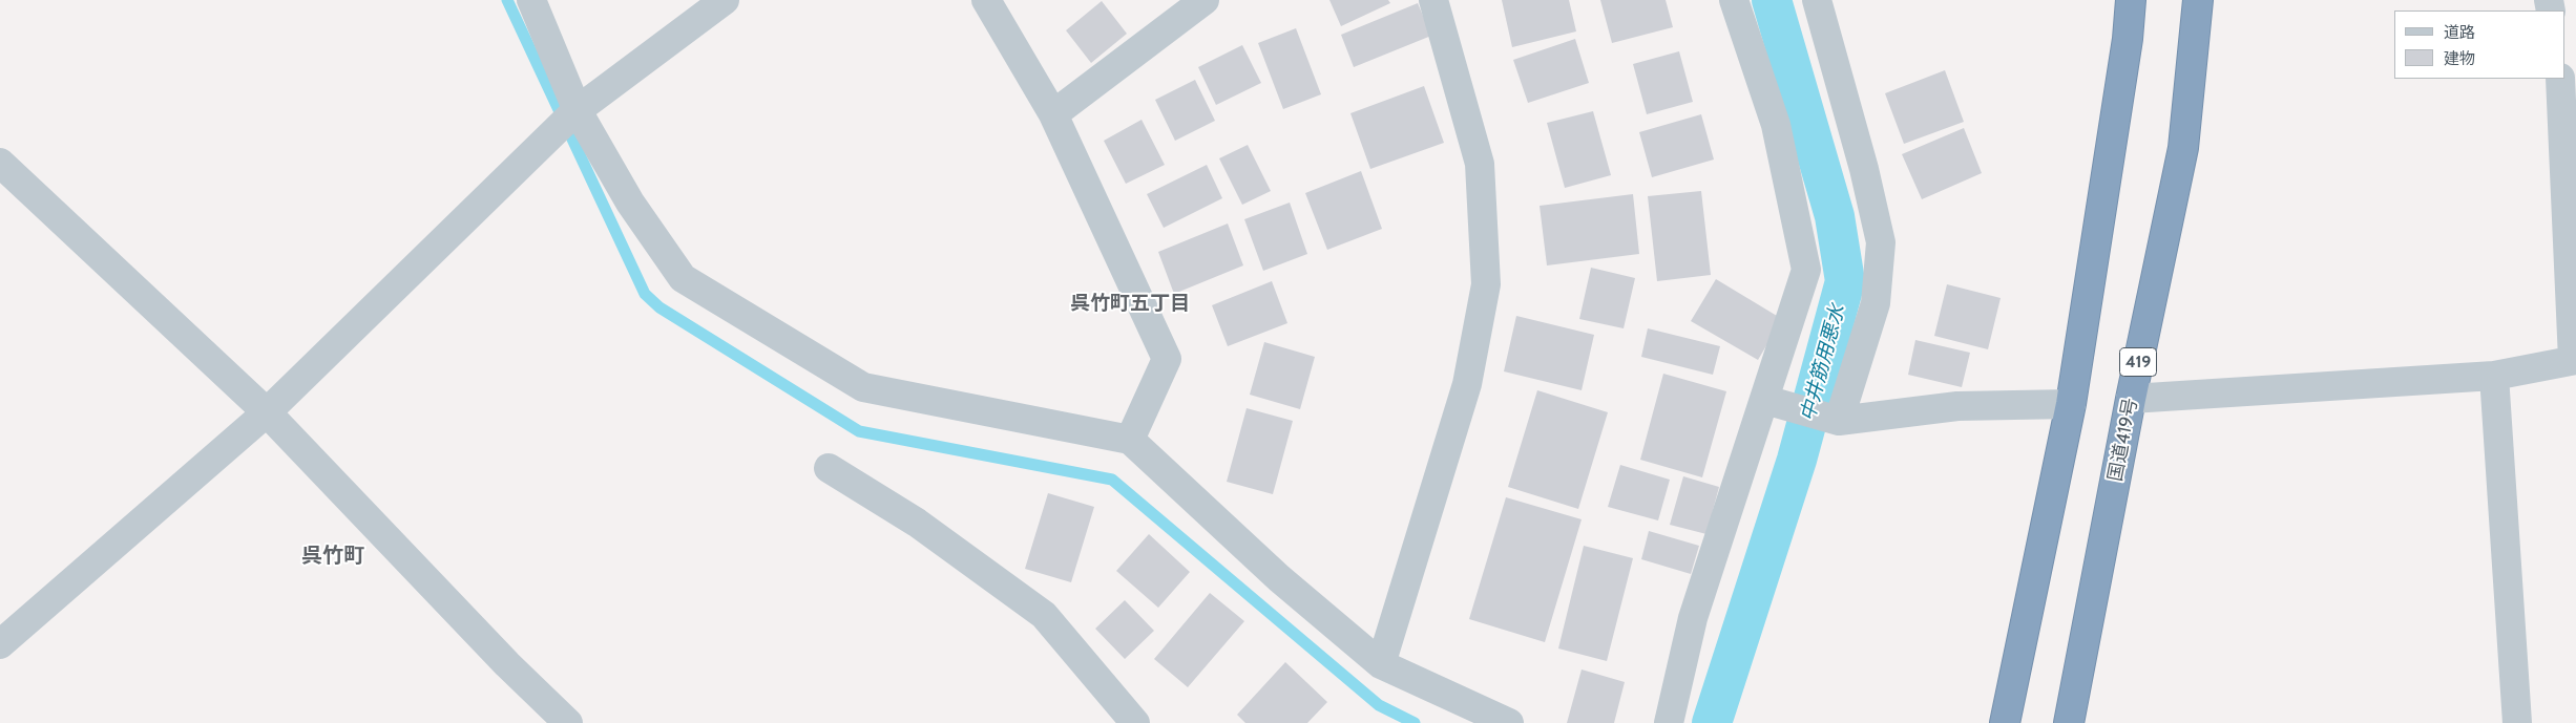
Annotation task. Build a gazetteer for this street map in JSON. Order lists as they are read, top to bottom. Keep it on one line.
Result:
{"streets":{"highway":["419","国道419号"]},"districts":["呉竹町五丁目","呉竹町"],"water":["中井筋用悪水"],"legend":["道路","建物"]}
